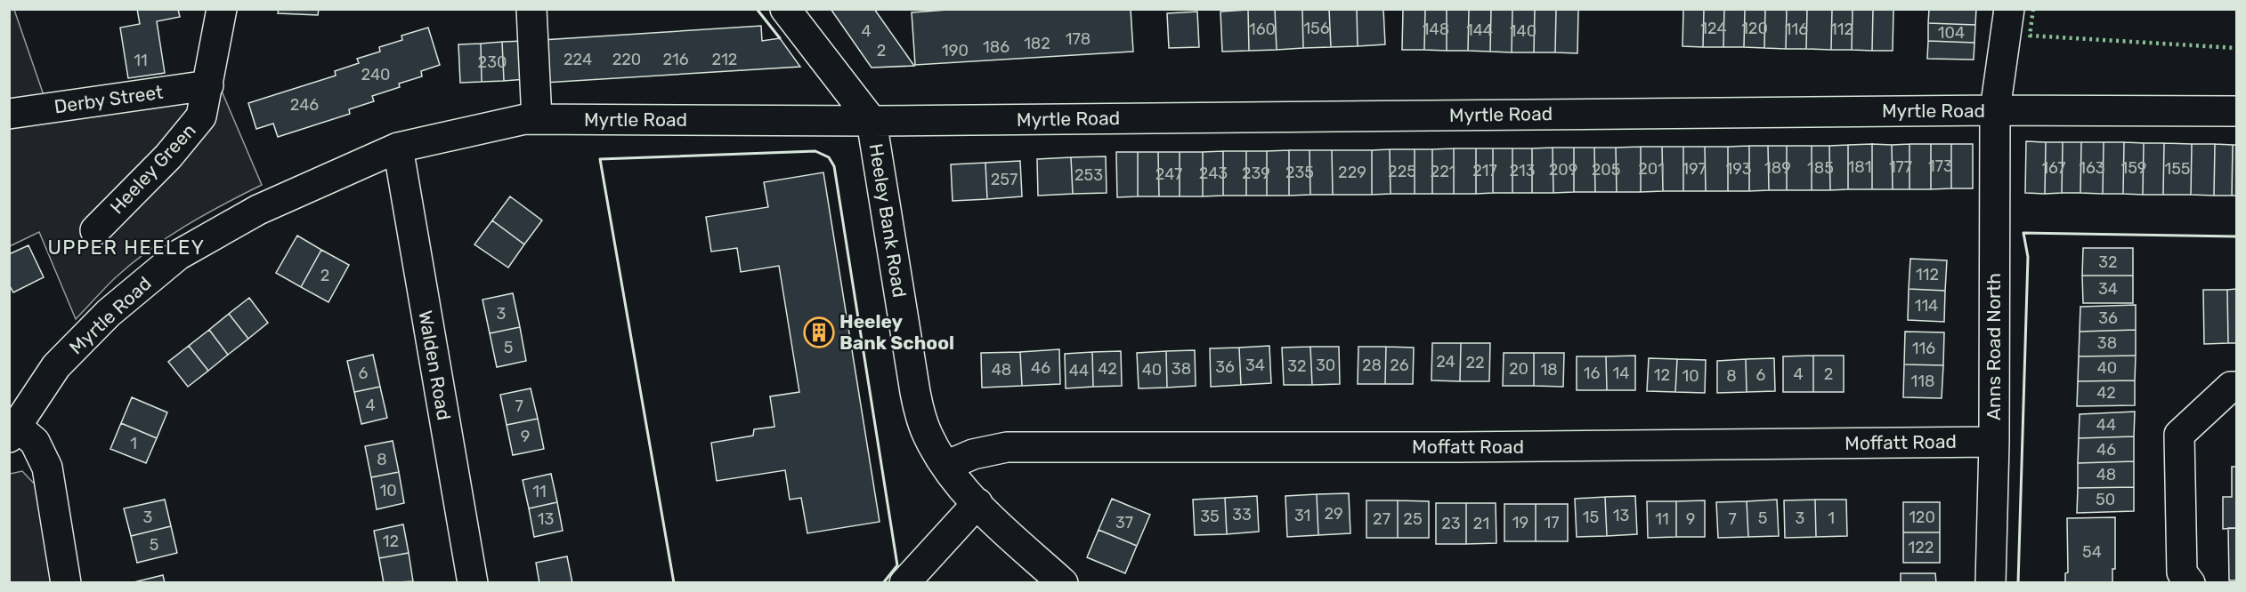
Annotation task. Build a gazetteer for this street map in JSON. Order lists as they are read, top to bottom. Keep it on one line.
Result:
{"streets":{"street":["Derby Street","Myrtle Road","Heeley Green","Heeley Bank Road","Anns Road North","Walden Road","Moffatt Road"]},"crossings":[["Derby Street","Heeley Green"],["Myrtle Road","Heeley Bank Road"],["Myrtle Road","Anns Road North"],["Myrtle Road","Walden Road"],["Heeley Bank Road","Moffatt Road"],["Anns Road North","Moffatt Road"]],"districts":["UPPER HEELEY"],"places":{"building":["Heeley Bank School"]},"house_numbers":["156","124","120","160","148","116","112","144","4","140","104","178","182","186","2","190","224","220","216","212","11","230","240","246","173","181","177","189","185","167","163","159","201","197","193","155","209","205","217","213","225","221","235","229","243","239","247","253","257","32","112","2","34","114","3","36","38","5","116","24","22","34","30","28","26","32","36","46","40","42","38","20","48","40","18","44","6","16","14","4","2","12","6","10","8","118","42","4","7","44","9","1","46","8","48","10","11","50","29","33","31","13","35","3","15","120","5","3","1","13","27","25","11","9","7","37","19","17","23","21","12","5","122","54"]}
